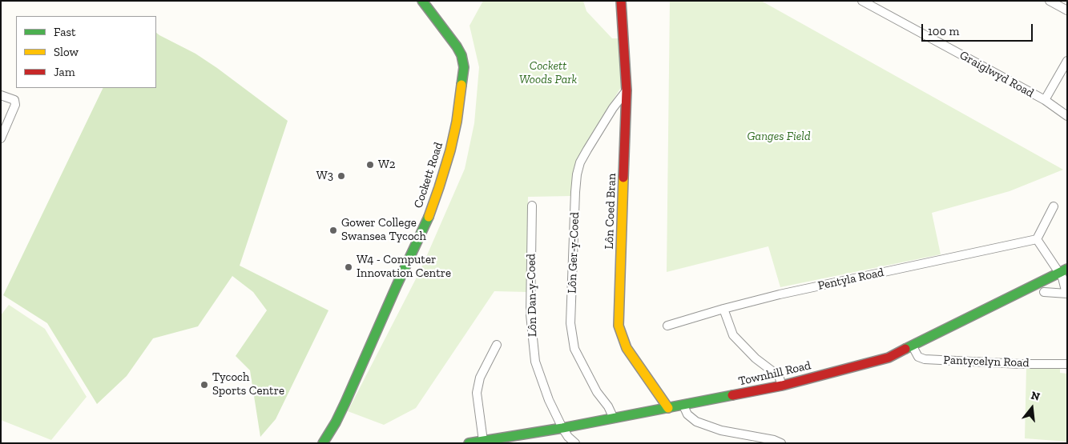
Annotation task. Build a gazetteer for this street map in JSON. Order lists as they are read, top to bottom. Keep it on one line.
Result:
{"streets":{"street":["Graiglwyd Road","Cockett Road","Lôn Coed Bran","Lôn Ger-y-Coed","Pentyla Road","Lôn Dan-y-Coed","Pantycelyn Road","Townhill Road"]},"crossings":[["Lôn Coed Bran","Lôn Ger-y-Coed"],["Lôn Coed Bran","Townhill Road"],["Lôn Ger-y-Coed","Townhill Road"],["Lôn Dan-y-Coed","Townhill Road"],["Pantycelyn Road","Townhill Road"]],"parks":["Cockett Woods Park","Ganges Field"],"places":["W2","W3","Gower College Swansea Tycoch","W4 - Computer Innovation Centre","Tycoch Sports Centre"],"legend":["Fast","Slow","Jam"],"scale_bar":"100 m","north":"top"}
